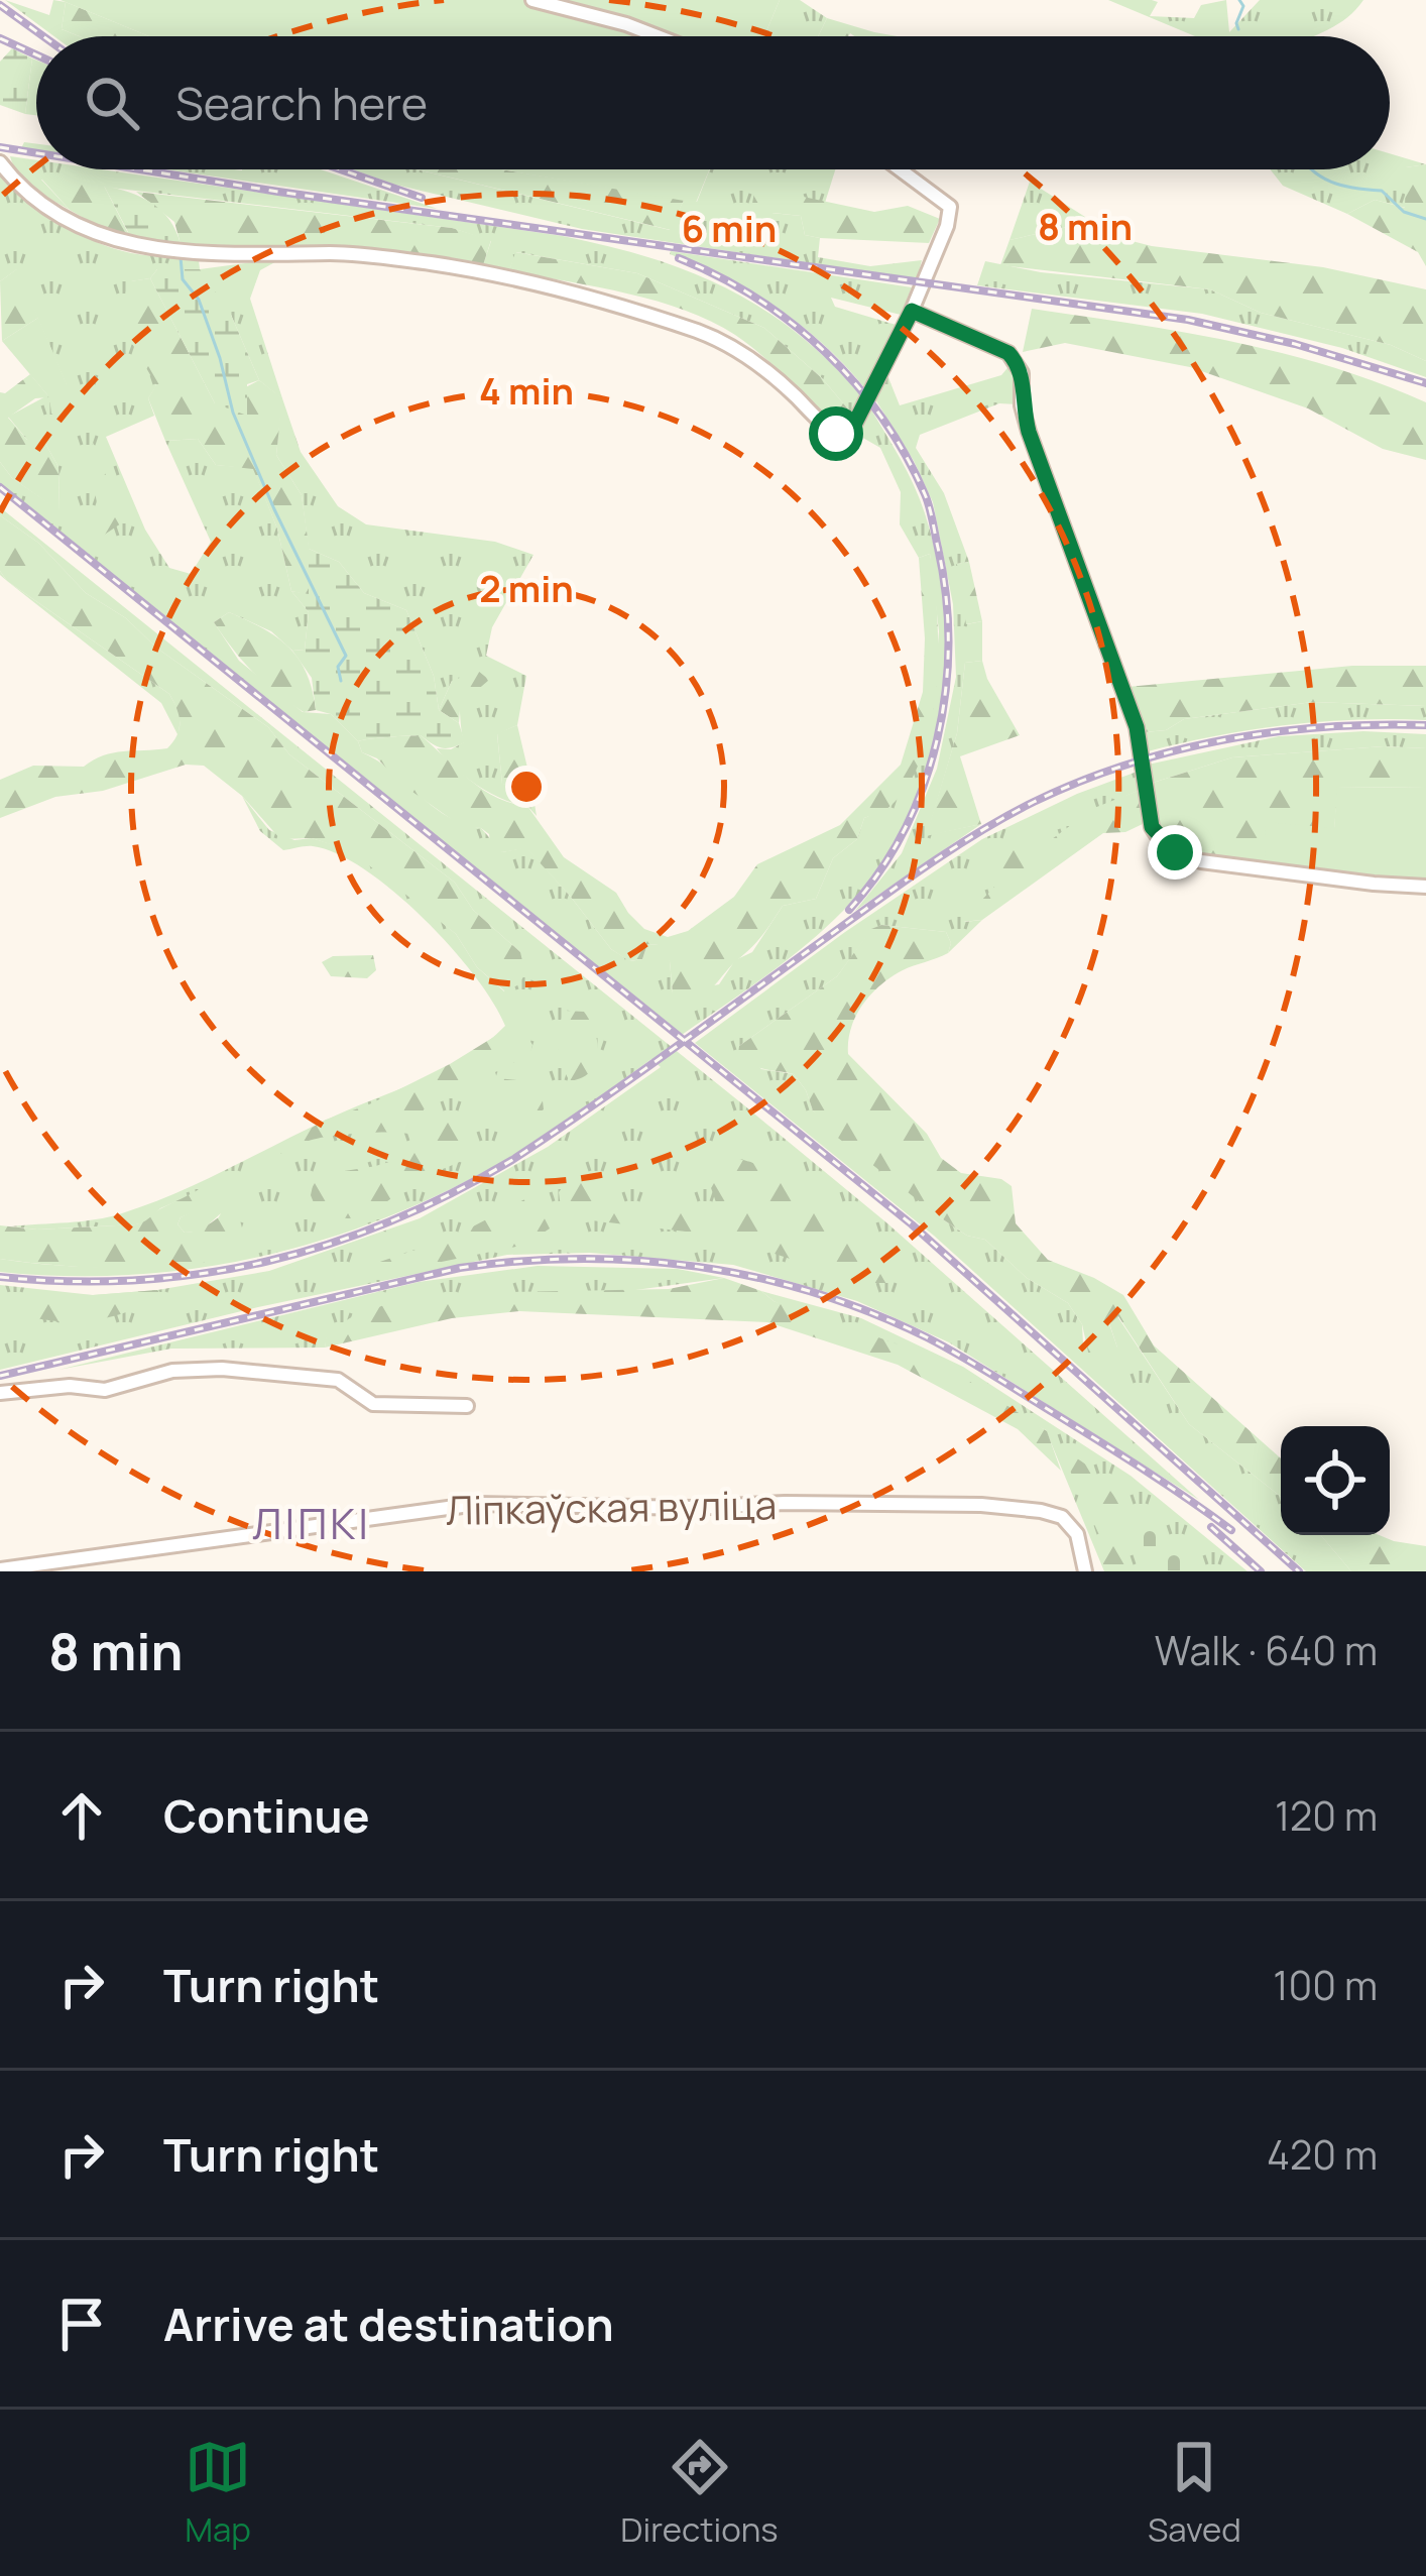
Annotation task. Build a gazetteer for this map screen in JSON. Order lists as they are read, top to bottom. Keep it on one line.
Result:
{"streets":{"street":["Ліпкаўская вуліца"]},"districts":["ЛІПКІ"],"page":{"search":"Search here","heading":["8 min","Walk · 640 m"],"list":[["Continue","120 m"],["Turn right","100 m"],["Turn right","420 m"],"Arrive at destination"],"nav":["Map","Directions","Saved"]},"rings":["8 min","6 min","4 min","2 min"]}
